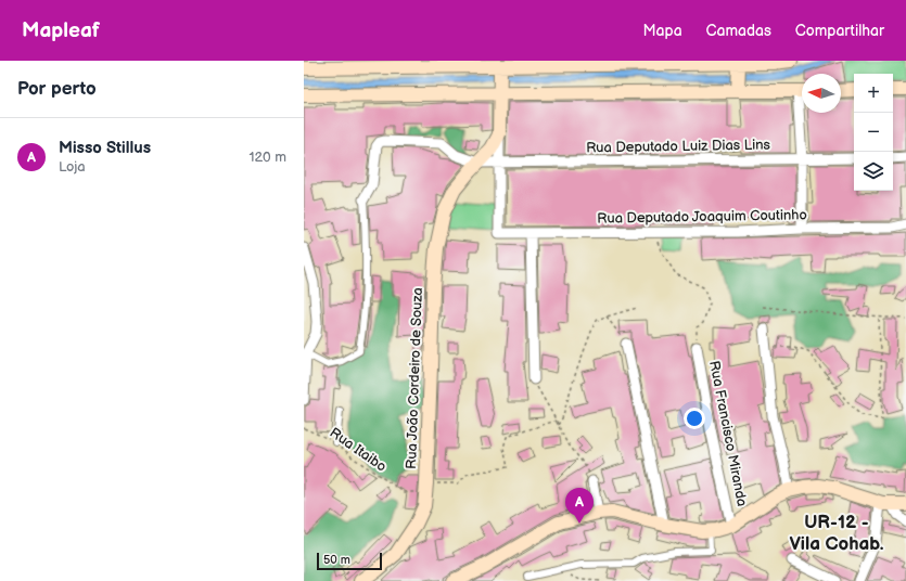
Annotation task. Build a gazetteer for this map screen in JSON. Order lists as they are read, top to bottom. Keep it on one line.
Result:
{"streets":{"main road":["Rua João Cordeiro de Souza"],"street":["Rua Deputado Luiz Dias Lins","Rua Deputado Joaquim Coutinho","Rua Francisco Miranda"],"path":["Rua Itaibo"]},"crossings":[["Rua Deputado Luiz Dias Lins","Rua Deputado Joaquim Coutinho"],["Rua João Cordeiro de Souza","Rua Itaibo"]],"districts":["UR-12 - Vila Cohab."],"scale_bar":"50 m","north":"left","page":{"header":"Mapleaf","nav":["Mapa","Camadas","Compartilhar"],"heading":"Por perto","map_buttons":["+","−"],"list":[{"mark":"A","name":"Misso Stillus","note":"Loja","value":"120 m"}],"pins":"A","scale":"50 m"}}
